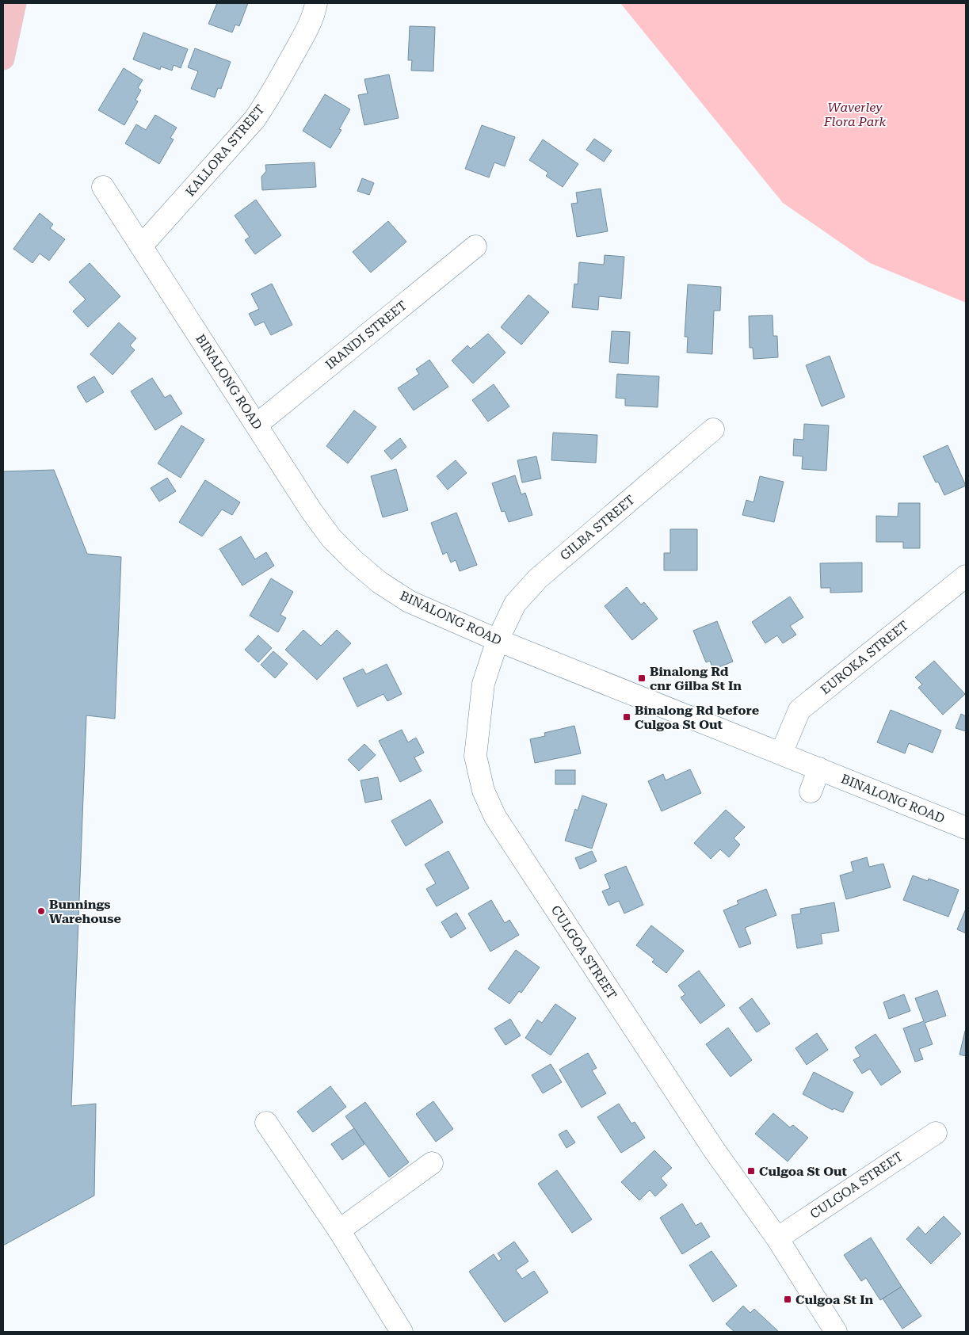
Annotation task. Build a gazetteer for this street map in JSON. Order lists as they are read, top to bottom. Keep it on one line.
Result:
{"streets":{"street":["KALLORA STREET","IRANDI STREET","BINALONG ROAD","GILBA STREET","EUROKA STREET","CULGOA STREET"]},"crossings":[["KALLORA STREET","BINALONG ROAD"],["IRANDI STREET","BINALONG ROAD"],["BINALONG ROAD","GILBA STREET"],["BINALONG ROAD","EUROKA STREET"],["BINALONG ROAD","CULGOA STREET"],["GILBA STREET","CULGOA STREET"]],"parks":["Waverley Flora Park"],"places":{"transit":["Binalong Rd cnr Gilba St In","Binalong Rd before Culgoa St Out","Culgoa St Out","Culgoa St In"],"other":["Bunnings Warehouse"]}}
